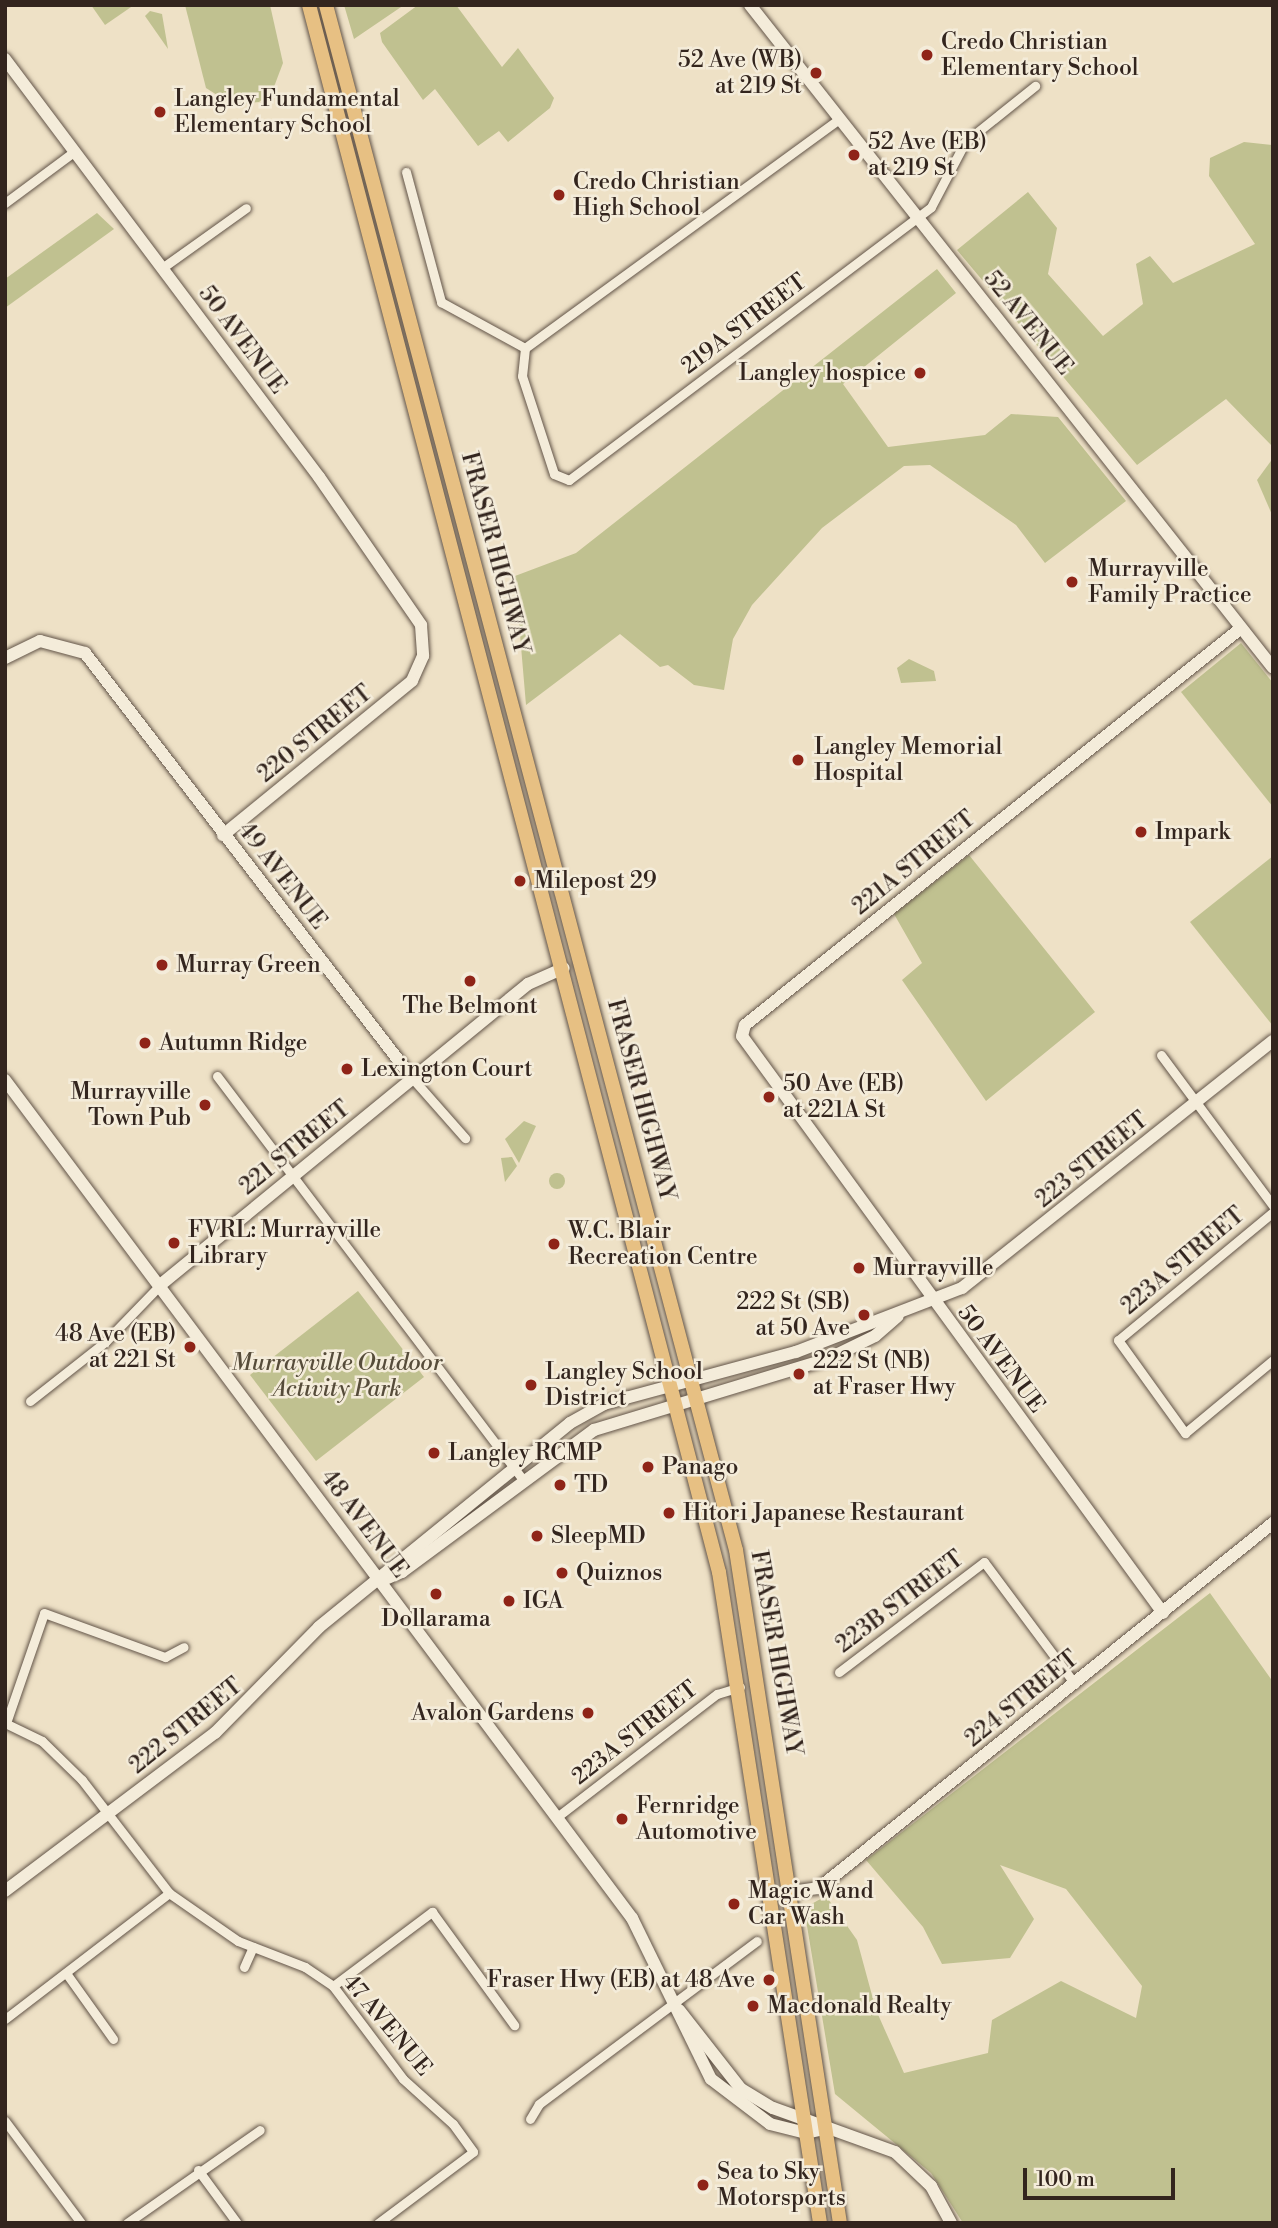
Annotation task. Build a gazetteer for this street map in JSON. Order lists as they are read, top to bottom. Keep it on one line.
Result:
{"streets":{"main road":["FRASER HIGHWAY"],"street":["52 AVENUE","219A STREET","50 AVENUE","220 STREET","221A STREET","49 AVENUE","221 STREET","223 STREET","223A STREET","48 AVENUE","223B STREET","224 STREET","222 STREET","47 AVENUE"]},"crossings":[["52 AVENUE","219A STREET"],["52 AVENUE","221A STREET"],["50 AVENUE","220 STREET"],["50 AVENUE","221A STREET"],["50 AVENUE","223 STREET"],["50 AVENUE","224 STREET"],["50 AVENUE","222 STREET"],["FRASER HIGHWAY","221 STREET"],["FRASER HIGHWAY","223A STREET"],["FRASER HIGHWAY","48 AVENUE"],["FRASER HIGHWAY","224 STREET"],["FRASER HIGHWAY","222 STREET"],["220 STREET","49 AVENUE"],["49 AVENUE","221 STREET"],["221 STREET","48 AVENUE"],["223 STREET","222 STREET"],["223A STREET","48 AVENUE"],["48 AVENUE","222 STREET"],["223B STREET","224 STREET"],["222 STREET","47 AVENUE"]],"parks":["Murrayville Outdoor Activity Park"],"places":["Credo Christian Elementary School","52 Ave (WB) at 219 St","Langley Fundamental Elementary School","52 Ave (EB) at 219 St","Credo Christian High School","Langley hospice","Murrayville Family Practice","Langley Memorial Hospital","Impark","Milepost 29","Murray Green","The Belmont","Autumn Ridge","Lexington Court","50 Ave (EB) at 221A St","Murrayville Town Pub","FVRL: Murrayville Library","W.C. Blair Recreation Centre","Murrayville","222 St (SB) at 50 Ave","48 Ave (EB) at 221 St","222 St (NB) at Fraser Hwy","Langley School District","Langley RCMP","Panago","TD","Hitori Japanese Restaurant","SleepMD","Quiznos","Dollarama","IGA","Avalon Gardens","Fernridge Automotive","Magic Wand Car Wash","Fraser Hwy (EB) at 48 Ave","Macdonald Realty","Sea to Sky Motorsports"],"scale_bar":"100 m"}
